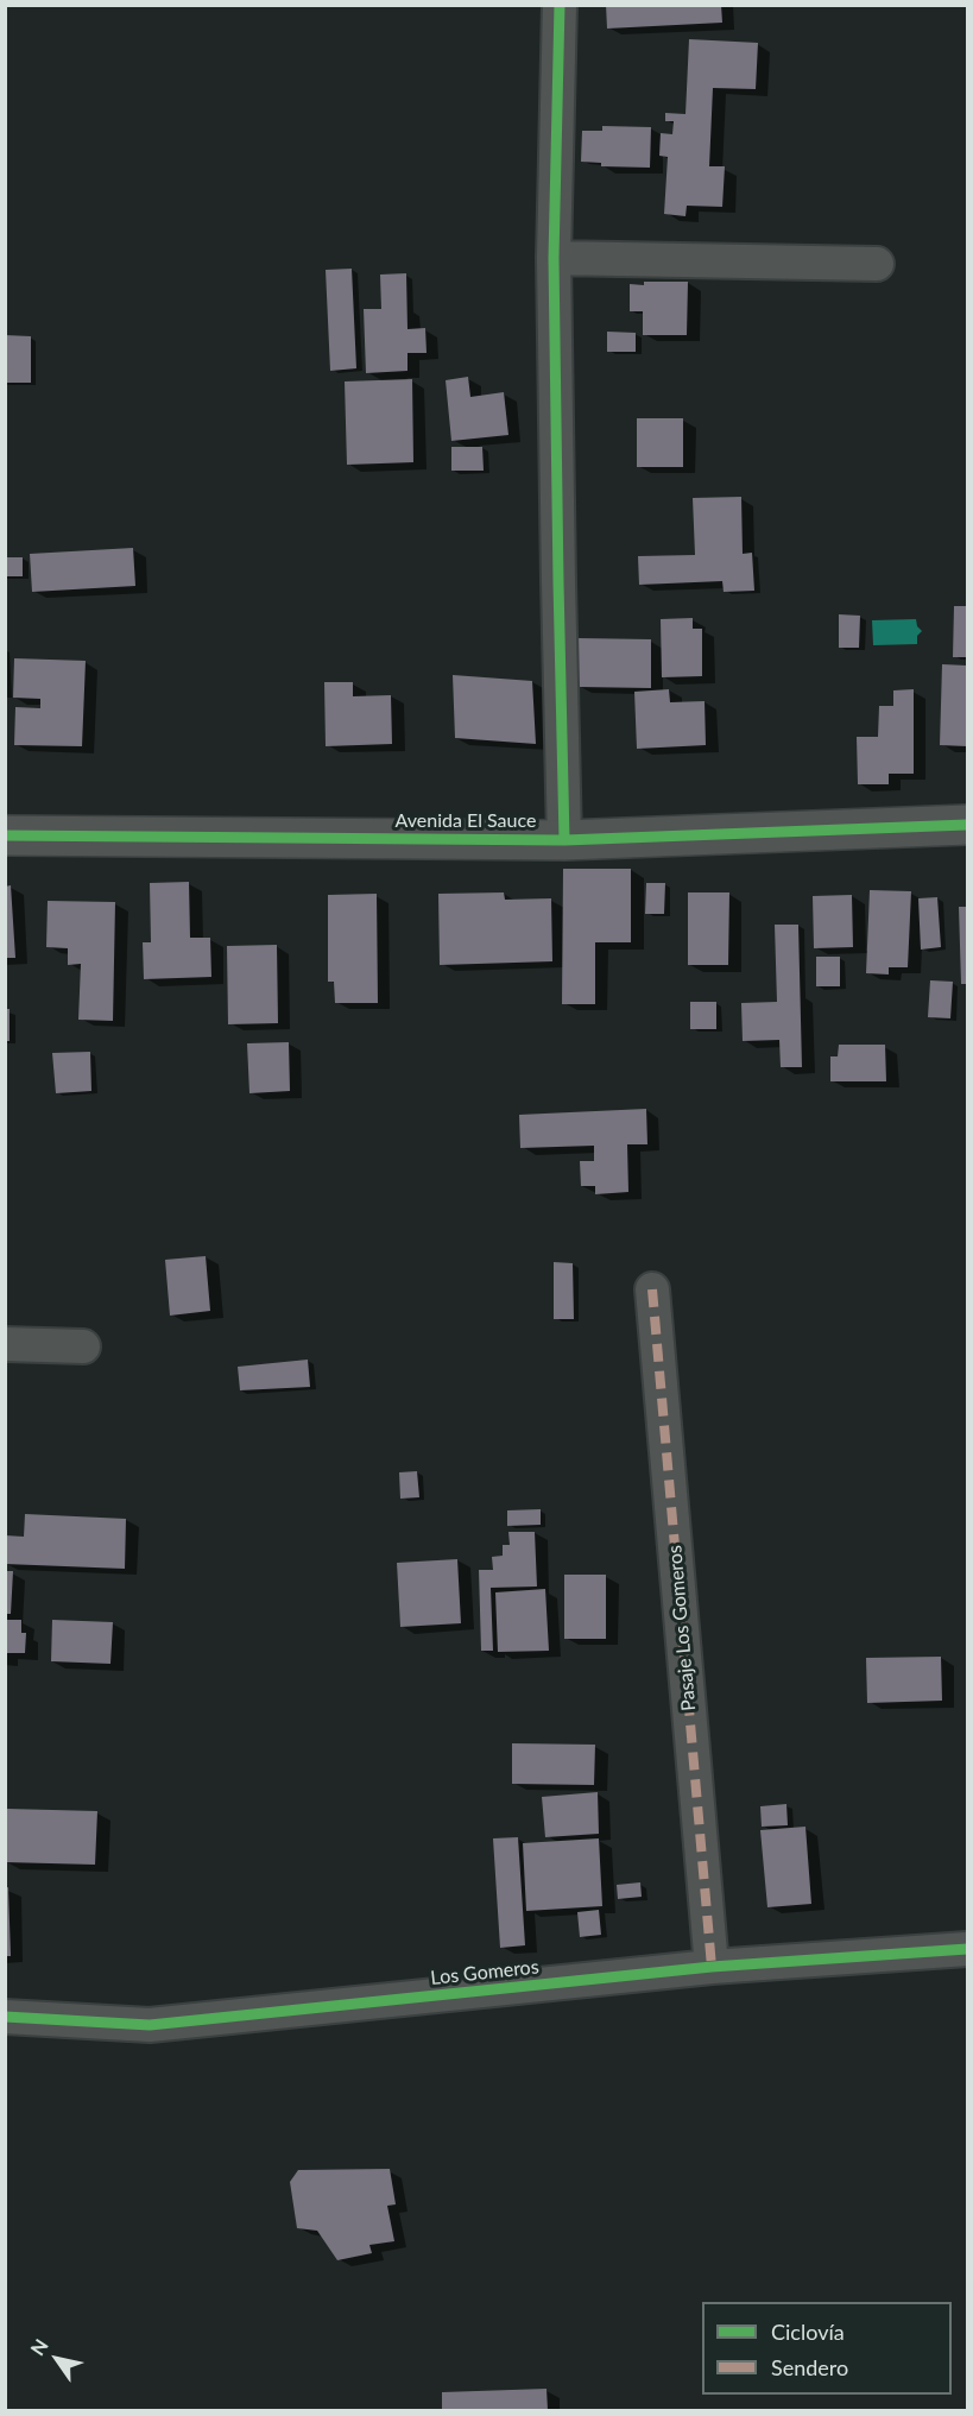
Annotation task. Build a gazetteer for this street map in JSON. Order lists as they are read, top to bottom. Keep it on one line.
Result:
{"streets":{"street":["Avenida El Sauce","Pasaje Los Gomeros","Los Gomeros"]},"crossings":[["Pasaje Los Gomeros","Los Gomeros"]],"legend":["Ciclovía","Sendero"],"north":"top left"}
